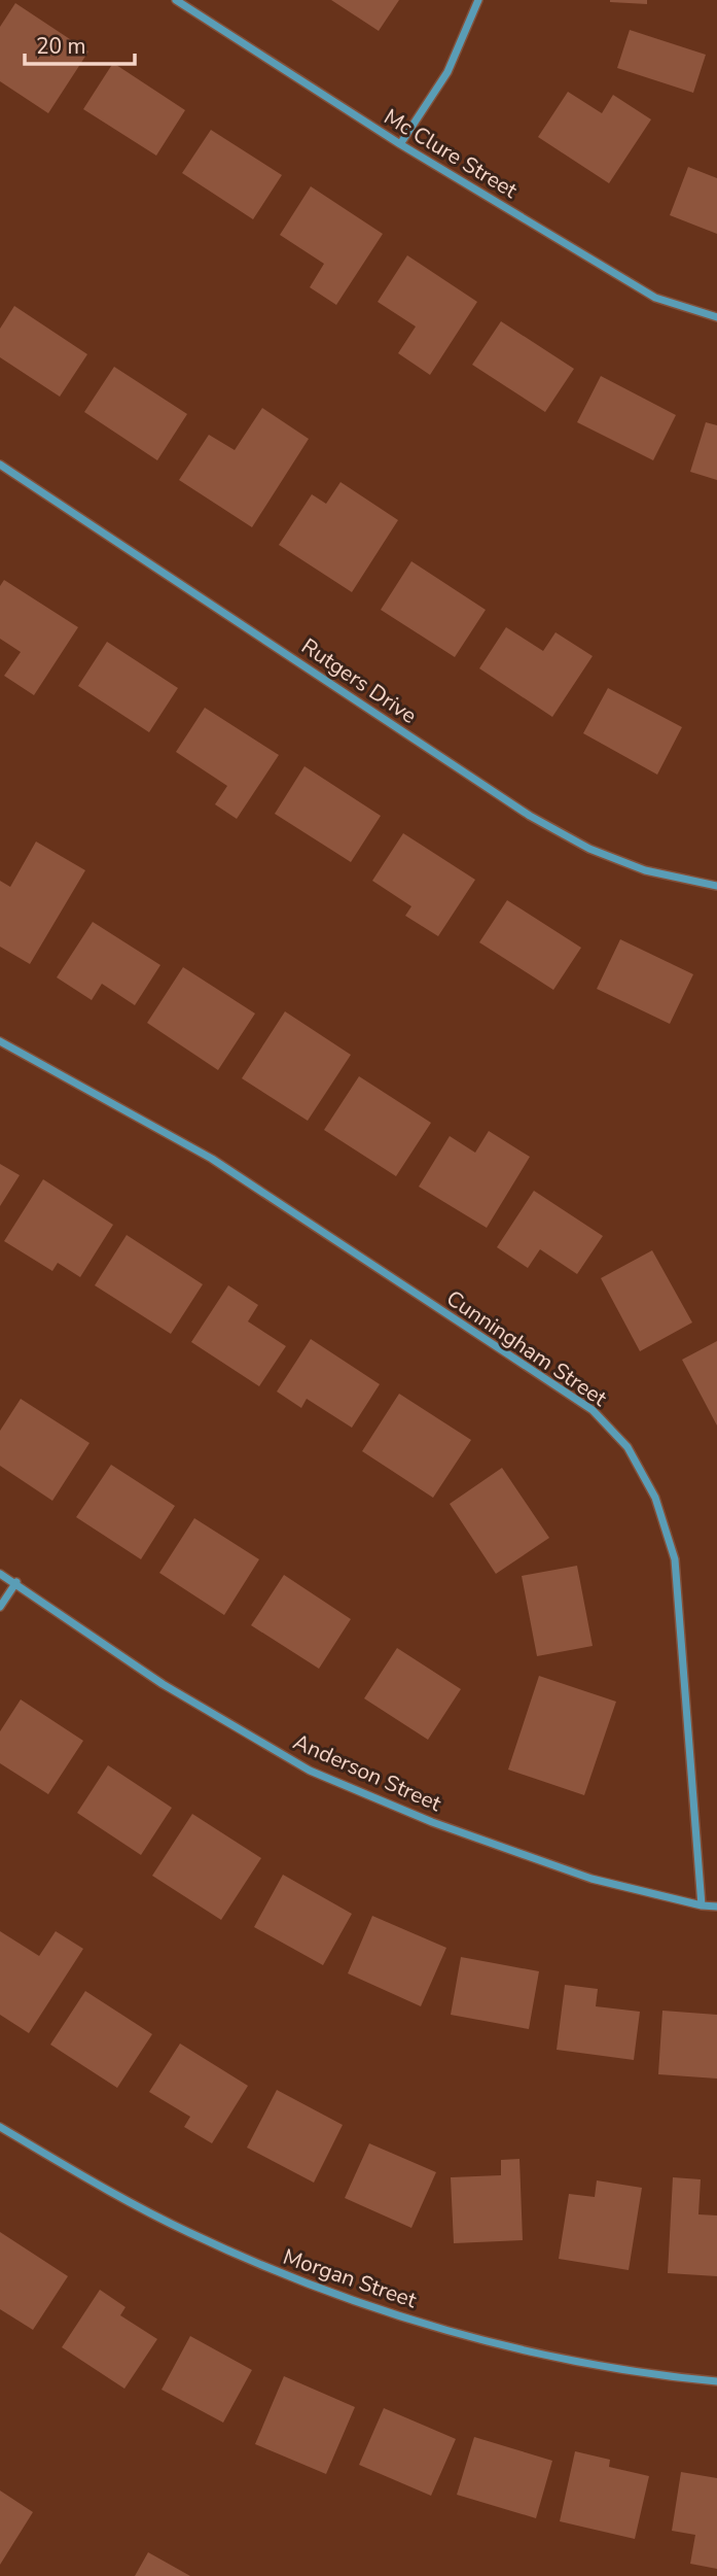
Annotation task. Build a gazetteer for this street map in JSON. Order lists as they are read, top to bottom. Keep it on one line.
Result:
{"streets":{"street":["Mc Clure Street","Rutgers Drive","Cunningham Street","Anderson Street","Morgan Street"]},"crossings":[["Cunningham Street","Anderson Street"]],"scale_bar":"20 m"}
